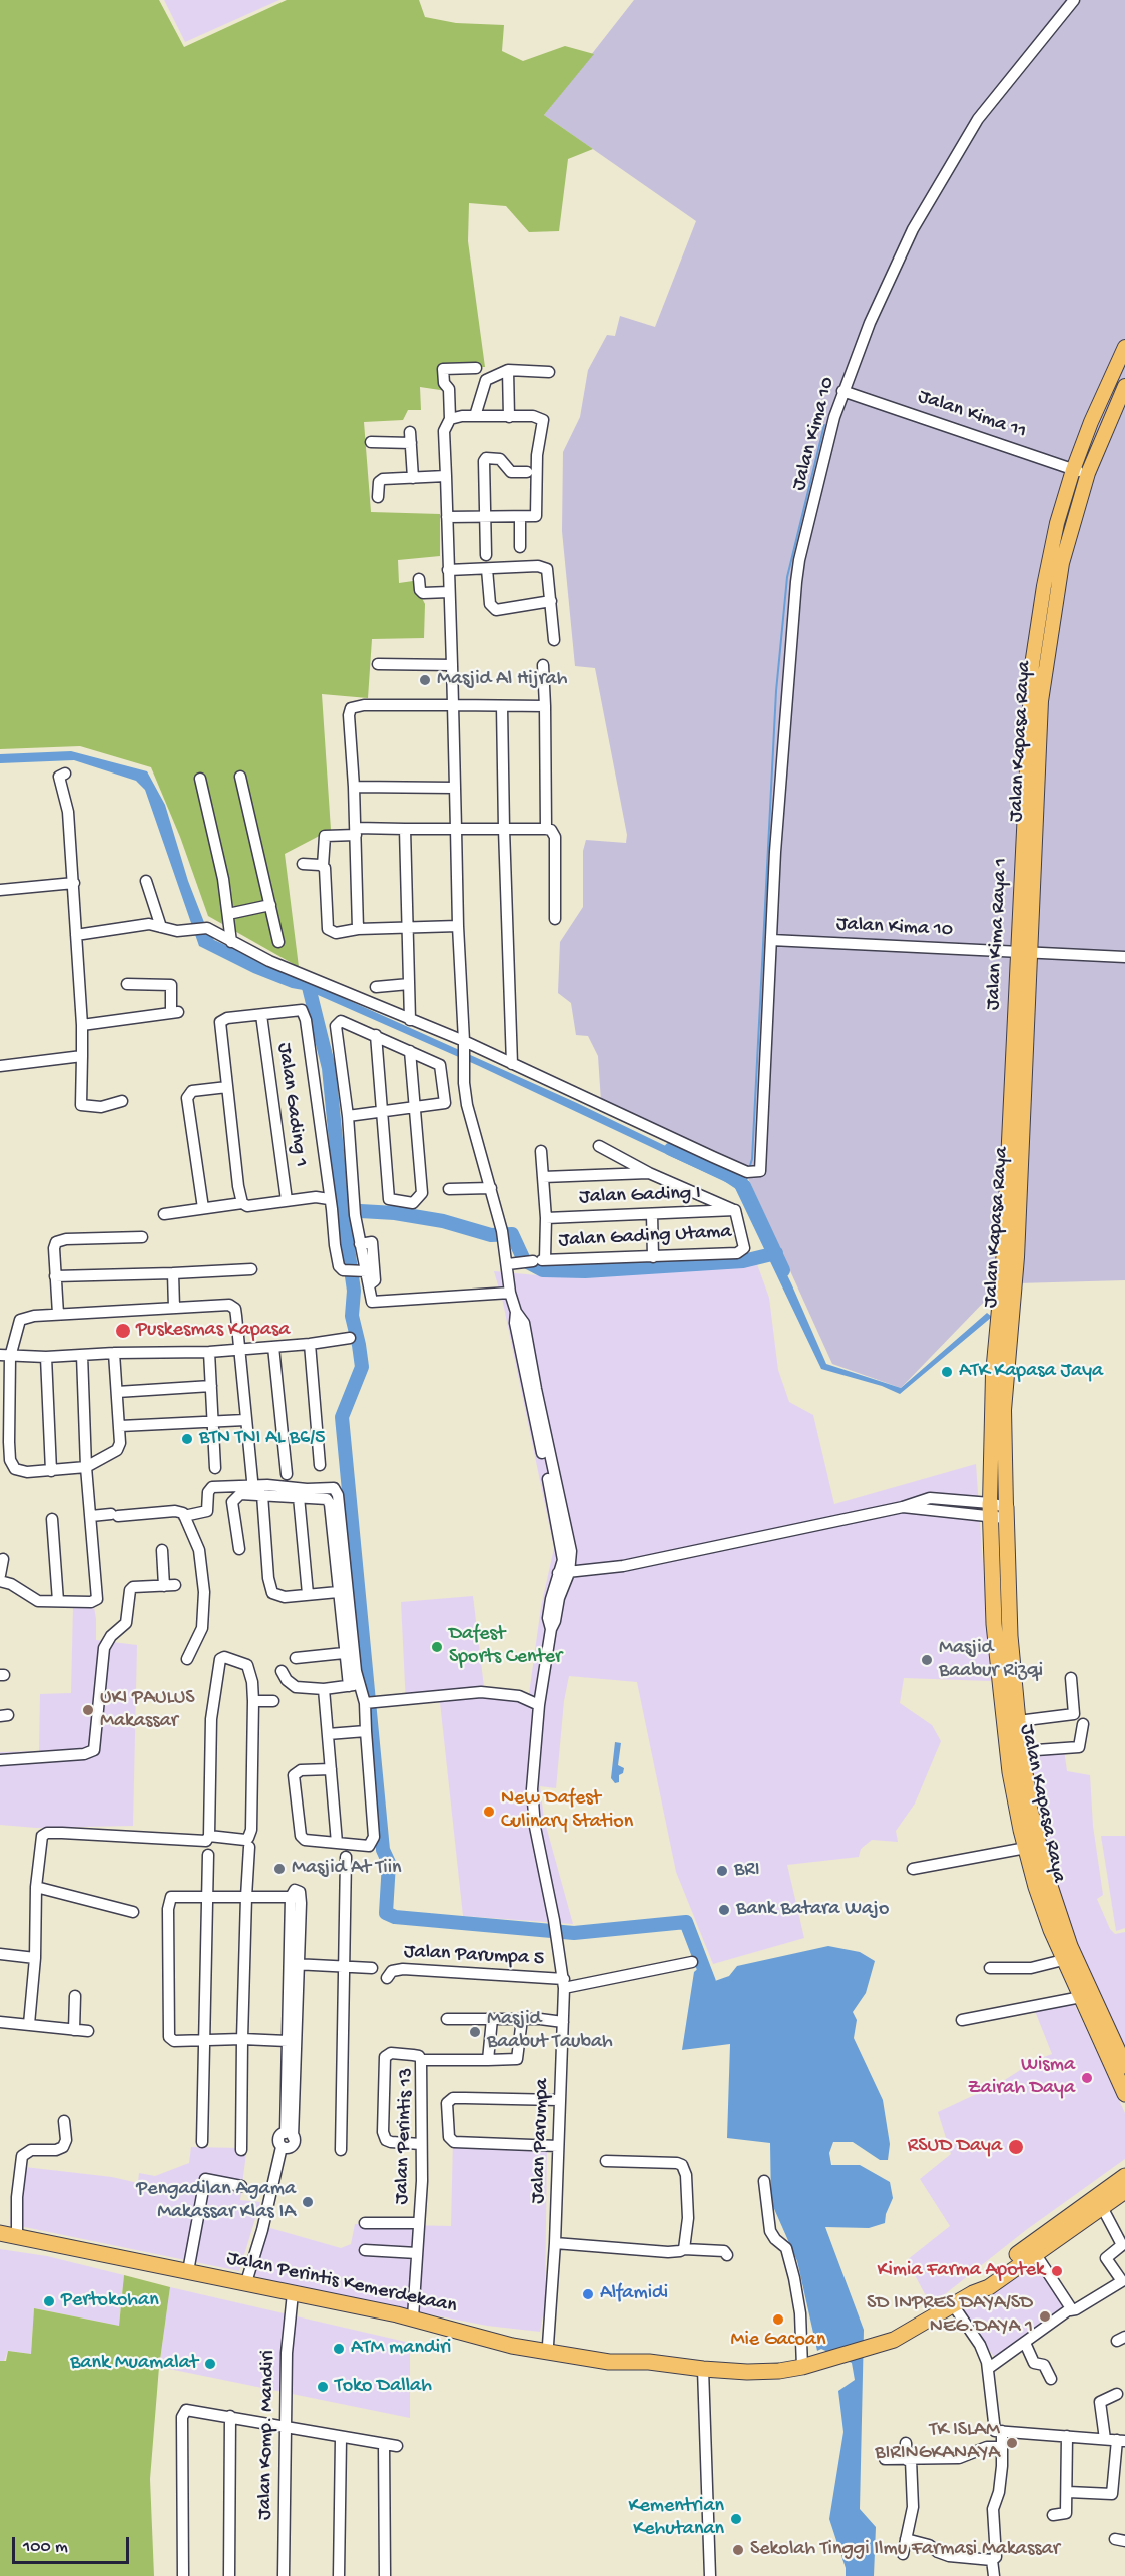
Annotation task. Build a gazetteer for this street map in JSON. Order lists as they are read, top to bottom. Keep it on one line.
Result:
{"streets":{"highway":["Jalan Kapasa Raya","Jalan Perintis Kemerdekaan"],"main road":["Jalan Kima Raya 1"],"street":["Jalan Kima 11","Jalan Kima 10","Jalan Gading 1","Jalan Gading I","Jalan Gading Utama","Jalan Parumpa 5","Jalan Perintis 13","Jalan Parumpa","Jalan Komp. Mandiri"]},"crossings":[["Jalan Kima 11","Jalan Kima 10"],["Jalan Kima 11","Jalan Kapasa Raya"],["Jalan Kima 11","Jalan Kima Raya 1"],["Jalan Kima 10","Jalan Kapasa Raya"],["Jalan Kima 10","Jalan Kima Raya 1"],["Jalan Kapasa Raya","Jalan Kima Raya 1"],["Jalan Gading I","Jalan Gading Utama"],["Jalan Parumpa 5","Jalan Parumpa"],["Jalan Perintis 13","Jalan Perintis Kemerdekaan"],["Jalan Parumpa","Jalan Perintis Kemerdekaan"],["Jalan Perintis Kemerdekaan","Jalan Komp. Mandiri"]],"places":["Masjid Al Hijrah","Puskesmas Kapasa","ATK Kapasa Jaya","BTN TNI AL B6/5","Dafest Sports Center","Masjid Baabur Rizqi","UKI PAULUS Makassar","New Dafest Culinary Station","Masjid At Tiin","BRI","Bank Batara Wajo","Masjid Baabut Taubah","Wisma Zairah Daya","RSUD Daya","Pengadilan Agama Makassar Klas IA","Kimia Farma Apotek","Alfamidi","Pertokohan","SD INPRES DAYA/SD NEG.DAYA 1","Mie Gacoan","ATM mandiri","Bank Muamalat","Toko Dallah","TK ISLAM BIRINGKANAYA","Kementrian Kehutanan","Sekolah Tinggi Ilmu Farmasi Makassar"],"scale_bar":"100 m"}
